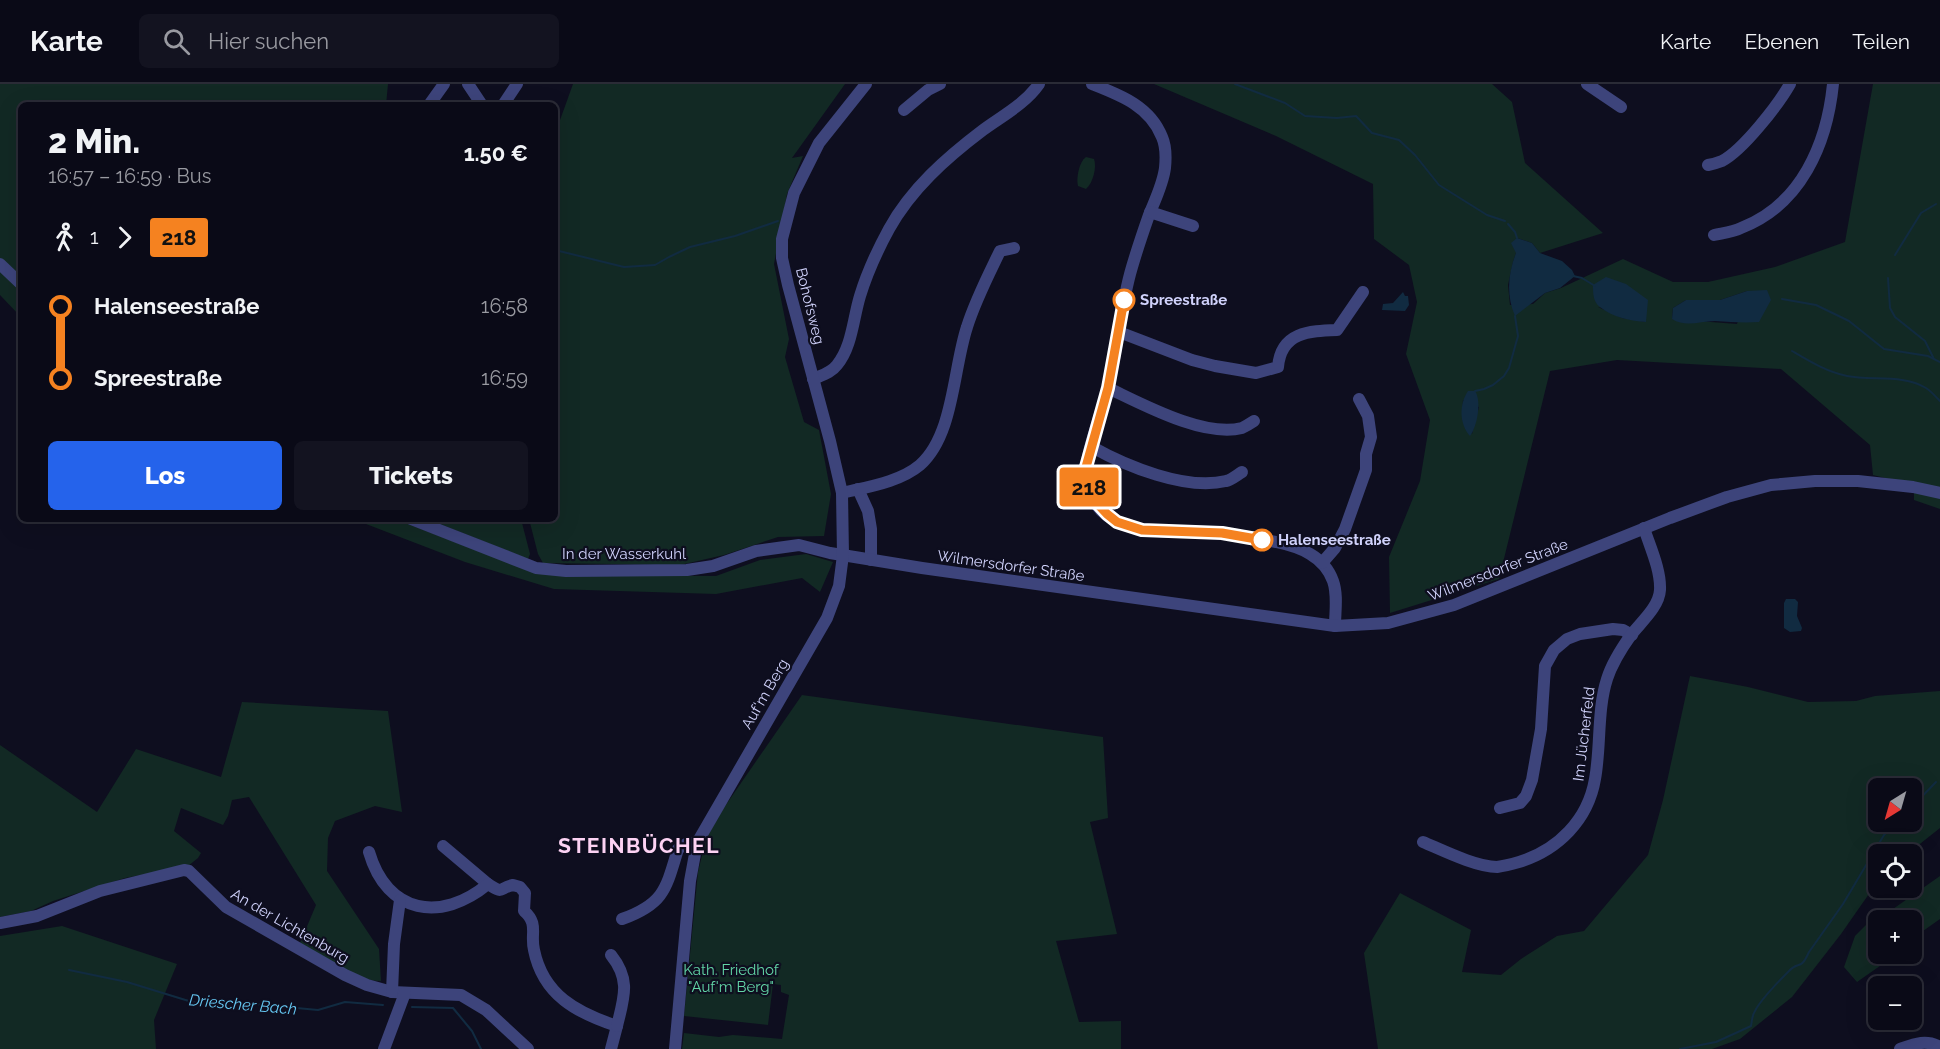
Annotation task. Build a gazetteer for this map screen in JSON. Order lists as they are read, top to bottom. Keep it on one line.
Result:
{"streets":{"street":["Bohofsweg","In der Wasserkuhl","Wilmersdorfer Straße","Auf'm Berg","Im Jücherfeld","An der Lichtenburg"]},"crossings":[["Bohofsweg","In der Wasserkuhl"],["Bohofsweg","Wilmersdorfer Straße"],["Bohofsweg","Auf'm Berg"],["In der Wasserkuhl","Wilmersdorfer Straße"],["In der Wasserkuhl","Auf'm Berg"],["Wilmersdorfer Straße","Auf'm Berg"],["Wilmersdorfer Straße","Im Jücherfeld"]],"districts":["STEINBÜCHEL"],"water":["Driescher Bach"],"parks":["Kath. Friedhof \"Auf'm Berg\""],"places":["Spreestraße","Halenseestraße"],"lines":["bus line 218"],"north":"bottom left","page":{"header":"Karte","search":"Hier suchen","nav":["Karte","Ebenen","Teilen"],"on_map":"218","heading":["2 Min.","16:57 – 16:59 · Bus","1.50 €"],"legs":["1","218"],"list":[{"name":"Halenseestraße","value":"16:58"},{"name":"Spreestraße","value":"16:59"}],"buttons":["Los","Tickets"],"map_buttons":["+","−"]}}
